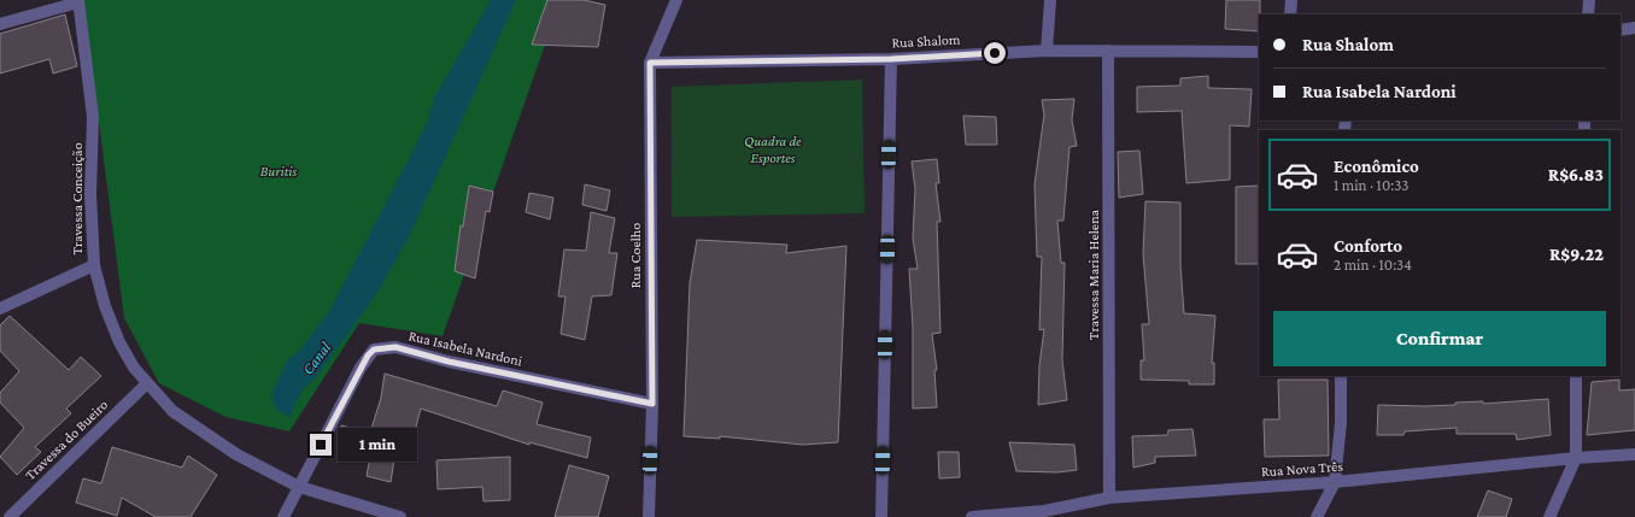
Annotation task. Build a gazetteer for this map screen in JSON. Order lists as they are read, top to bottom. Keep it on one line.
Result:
{"streets":{"street":["Rua Shalom","Travessa Conceição","Rua Coelho","Travessa Maria Helena","Rua Isabela Nardoni","Travessa do Bueiro","Rua Nova Três"]},"crossings":[["Rua Shalom","Rua Coelho"],["Rua Shalom","Travessa Maria Helena"],["Travessa Conceição","Rua Isabela Nardoni"],["Travessa Conceição","Travessa do Bueiro"],["Rua Coelho","Rua Isabela Nardoni"],["Travessa Maria Helena","Rua Nova Três"]],"water":["Canal"],"parks":["Quadra de Esportes","Buritis"],"page":{"banner":["Rua Shalom","Rua Isabela Nardoni"],"list":[{"name":"Econômico","note":"1 min · 10:33","value":"R$6.83"},{"name":"Conforto","note":"2 min · 10:34","value":"R$9.22"}],"buttons":"Confirmar","bubble":"1 min"}}
